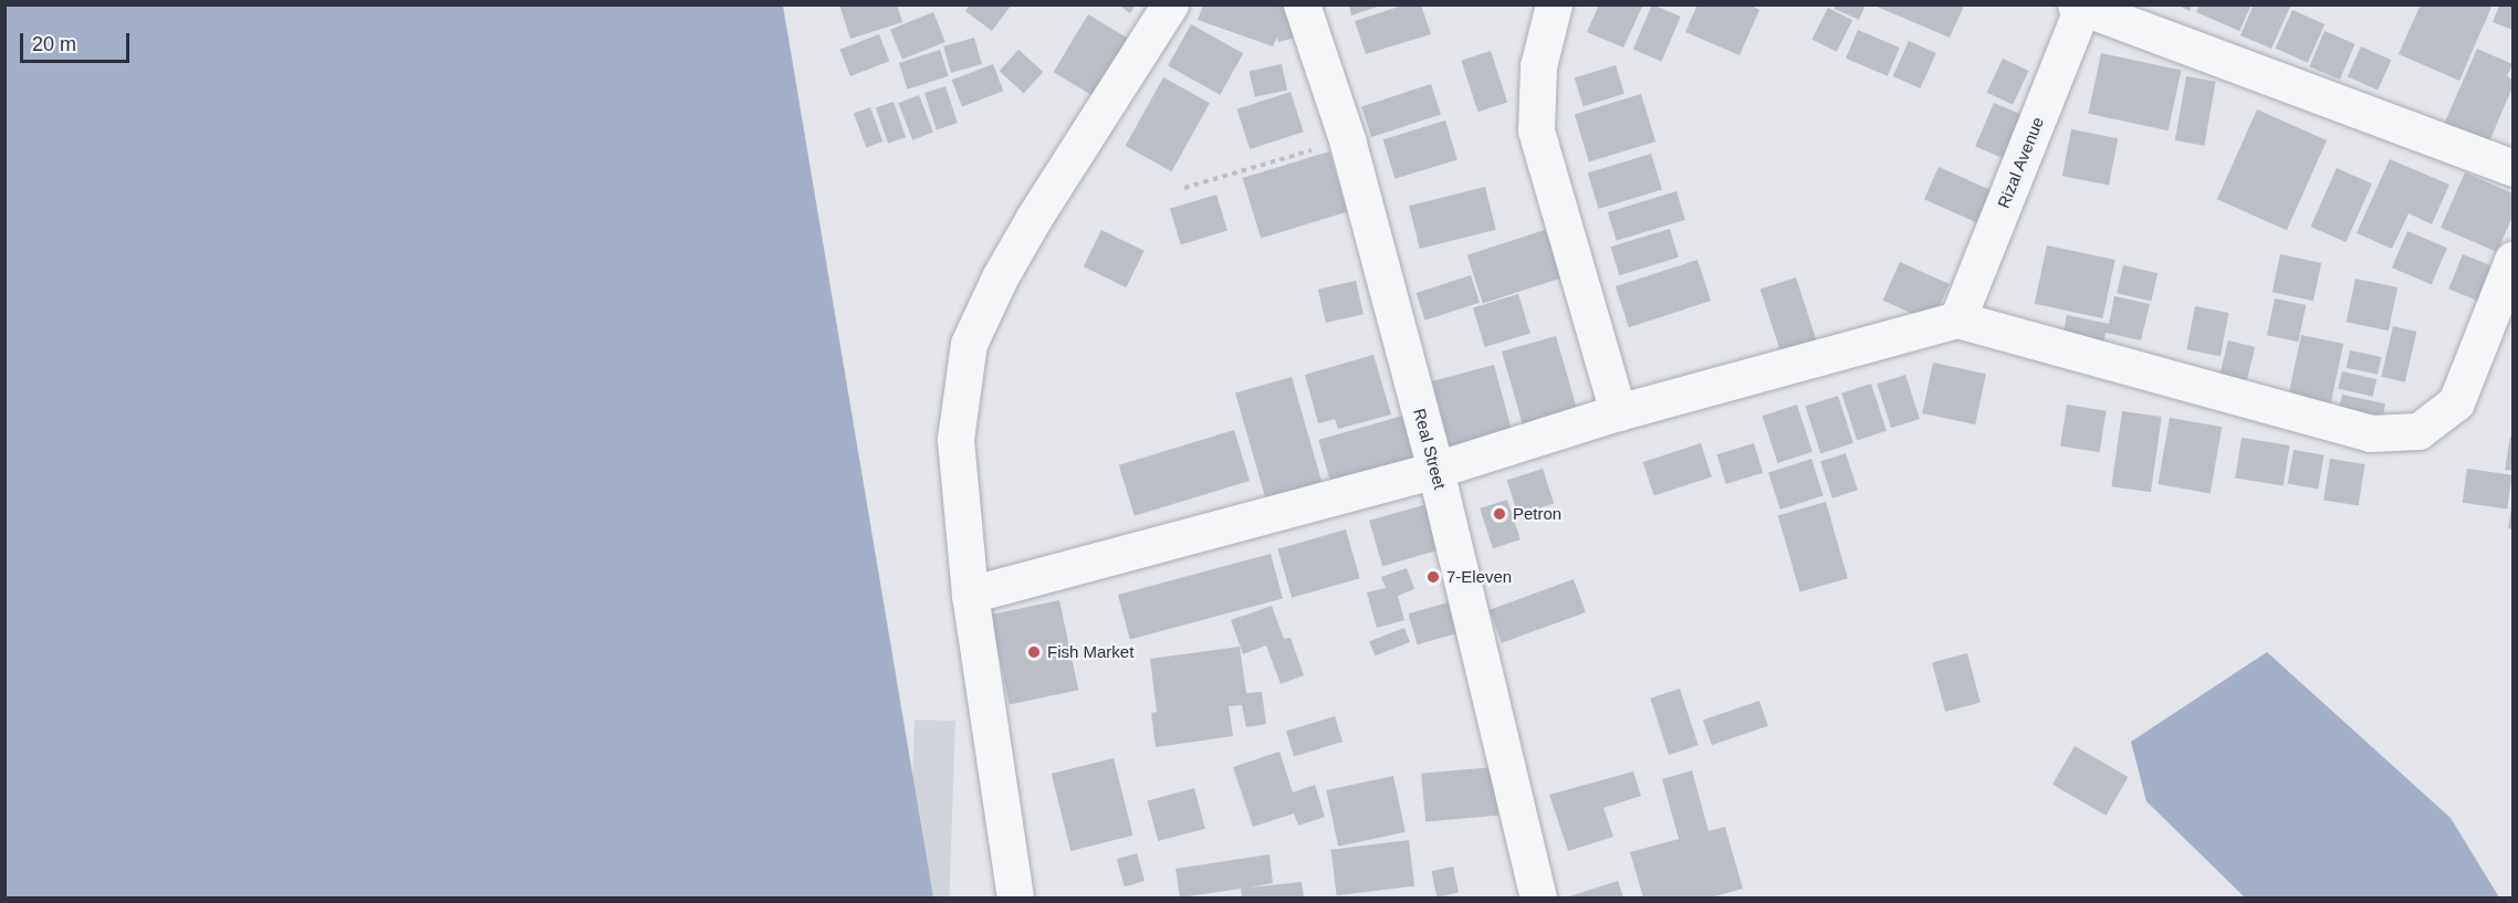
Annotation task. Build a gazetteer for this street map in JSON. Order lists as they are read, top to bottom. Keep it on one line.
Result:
{"streets":{"street":["Rizal Avenue","Real Street"]},"places":["Petron","7-Eleven","Fish Market"],"scale_bar":"20 m"}
